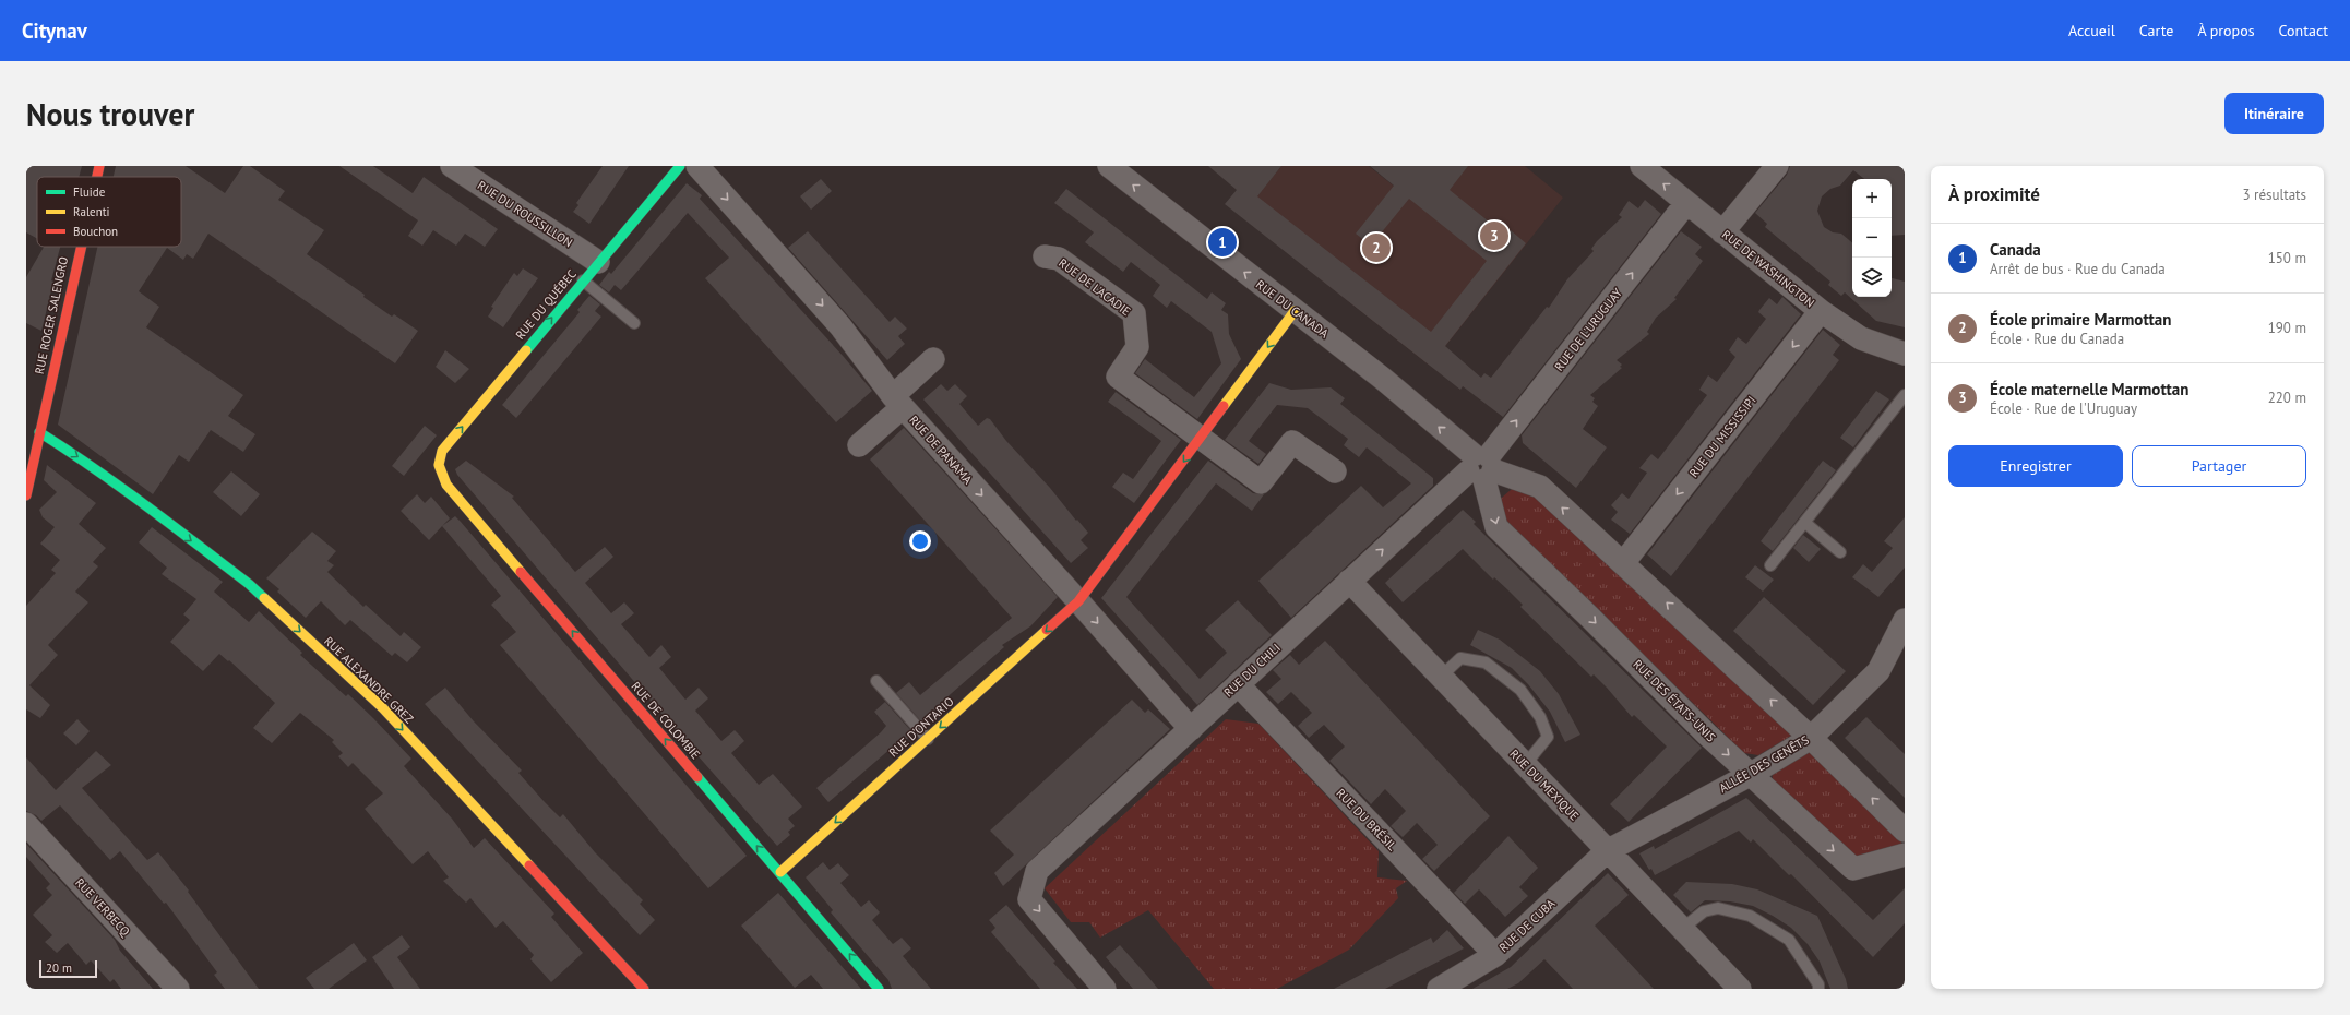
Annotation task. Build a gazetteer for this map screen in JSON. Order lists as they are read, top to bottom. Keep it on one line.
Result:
{"streets":{"street":["RUE DU ROUSSILLON","RUE DE WASHINGTON","RUE DE L'ACADIE","RUE DU QUÉBEC","RUE DU CANADA","RUE ROGER SALENGRO","RUE DE L'URUGUAY","RUE DU MISSISSIPI","RUE DE PANAMA","RUE DU CHILI","RUE ALEXANDRE GREZ","RUE DES ÉTATS-UNIS","RUE DE COLOMBIE","RUE D'ONTARIO","ALLÉE DES GENÊTS","RUE DU MEXIQUE","RUE DU BRÉSIL","RUE VERBECQ","RUE DE CUBA"]},"crossings":[["RUE DU ROUSSILLON","RUE DU QUÉBEC"],["RUE DE WASHINGTON","RUE DE L'URUGUAY"],["RUE DE WASHINGTON","RUE DU MISSISSIPI"],["RUE DU QUÉBEC","RUE DE COLOMBIE"],["RUE DU CANADA","RUE DE L'URUGUAY"],["RUE DU CANADA","RUE DU CHILI"],["RUE DU CANADA","RUE DES ÉTATS-UNIS"],["RUE ROGER SALENGRO","RUE ALEXANDRE GREZ"],["RUE DE L'URUGUAY","RUE DU CHILI"],["RUE DE L'URUGUAY","RUE DES ÉTATS-UNIS"],["RUE DE PANAMA","RUE DU CHILI"],["RUE DE PANAMA","RUE D'ONTARIO"],["RUE DU CHILI","RUE DES ÉTATS-UNIS"],["RUE DU CHILI","RUE DU MEXIQUE"],["RUE DU CHILI","RUE DU BRÉSIL"],["RUE DES ÉTATS-UNIS","ALLÉE DES GENÊTS"],["RUE DE COLOMBIE","RUE D'ONTARIO"],["ALLÉE DES GENÊTS","RUE DU MEXIQUE"],["ALLÉE DES GENÊTS","RUE DE CUBA"],["RUE DU MEXIQUE","RUE DE CUBA"],["RUE DU BRÉSIL","RUE DE CUBA"]],"one_way":["RUE DU QUÉBEC","RUE DU CANADA","RUE DE L'URUGUAY","RUE DU MISSISSIPI","RUE DE PANAMA","RUE ALEXANDRE GREZ","RUE DE COLOMBIE","RUE D'ONTARIO"],"legend":["Fluide","Ralenti","Bouchon"],"scale_bar":"20 m","page":{"header":"Citynav","nav":["Accueil","Carte","À propos","Contact"],"buttons":["Itinéraire",["Enregistrer","Partager"]],"title":"Nous trouver","heading":["À proximité","3 résultats"],"map_buttons":["+","−"],"pins":["3","1","2"],"list":[{"mark":"1","name":"Canada","note":"Arrêt de bus · Rue du Canada","value":"150 m"},{"mark":"2","name":"École primaire Marmottan","note":"École · Rue du Canada","value":"190 m"},{"mark":"3","name":"École maternelle Marmottan","note":"École · Rue de l'Uruguay","value":"220 m"}],"scale":"20 m"}}
